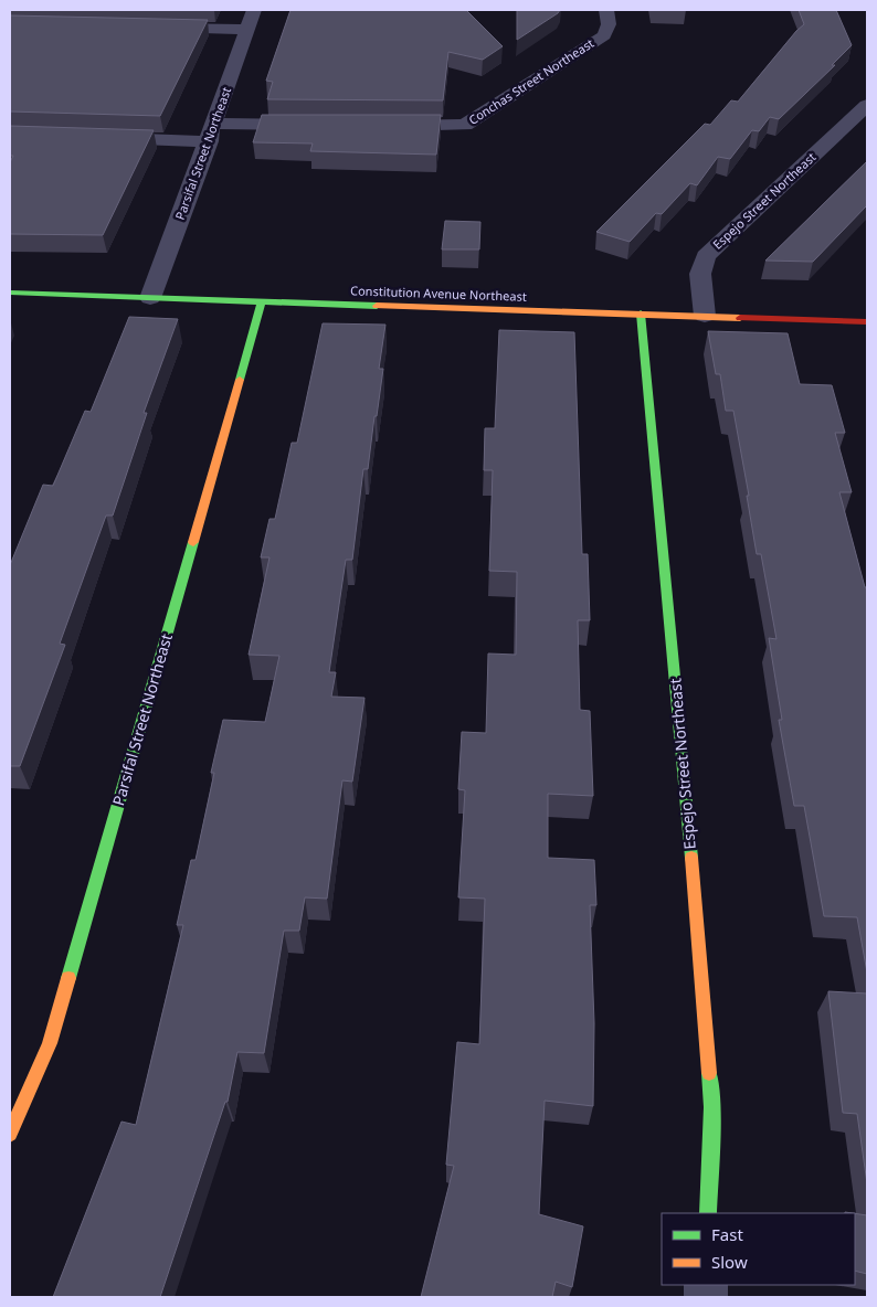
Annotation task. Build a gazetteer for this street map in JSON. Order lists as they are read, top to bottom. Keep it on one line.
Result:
{"streets":{"street":["Conchas Street Northeast","Parsifal Street Northeast","Espejo Street Northeast","Constitution Avenue Northeast"]},"crossings":[["Parsifal Street Northeast","Constitution Avenue Northeast"],["Espejo Street Northeast","Constitution Avenue Northeast"]],"legend":["Fast","Slow"]}
